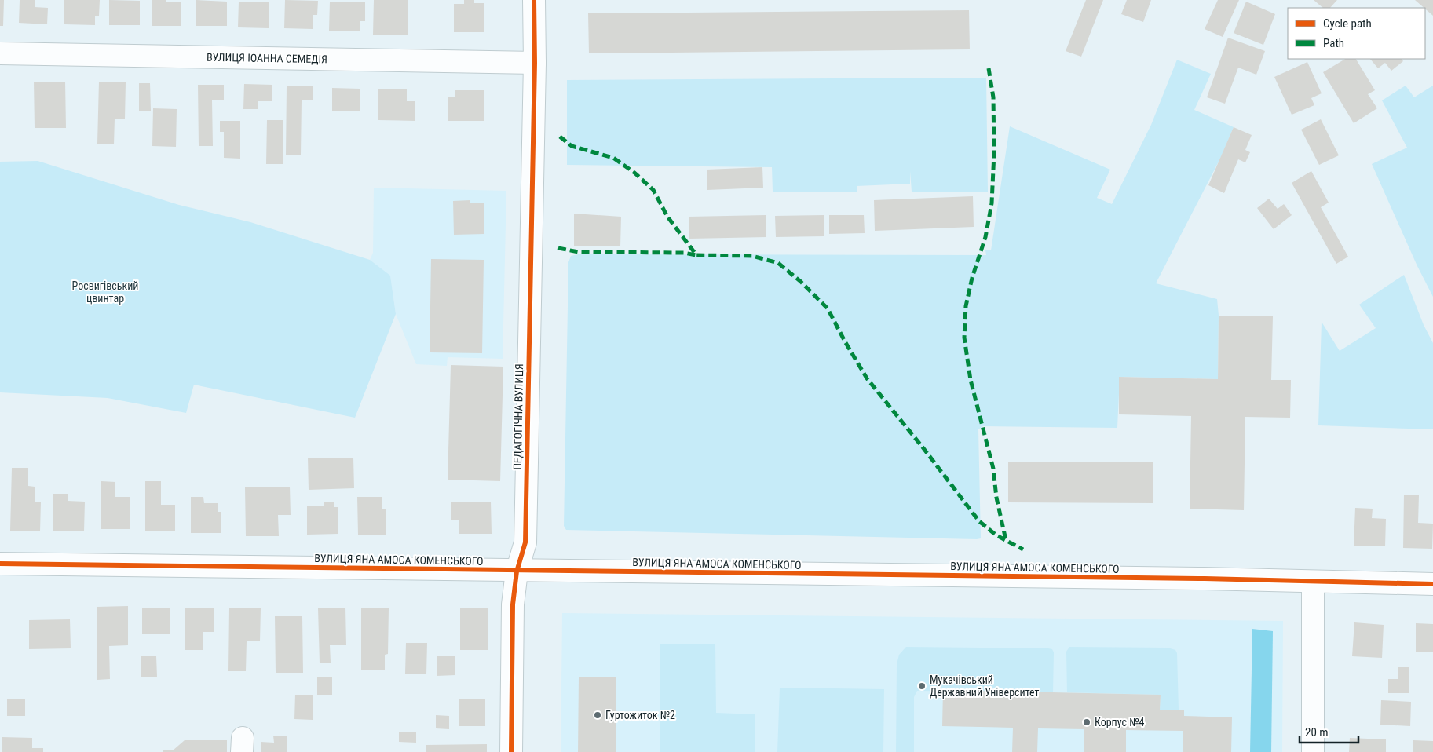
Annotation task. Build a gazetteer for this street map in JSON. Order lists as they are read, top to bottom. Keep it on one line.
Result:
{"streets":{"street":["ВУЛИЦЯ ІОАННА СЕМЕДІЯ","ПЕДАГОГІЧНА ВУЛИЦЯ","ВУЛИЦЯ ЯНА АМОСА КОМЕНСЬКОГО"]},"crossings":[["ВУЛИЦЯ ІОАННА СЕМЕДІЯ","ПЕДАГОГІЧНА ВУЛИЦЯ"],["ПЕДАГОГІЧНА ВУЛИЦЯ","ВУЛИЦЯ ЯНА АМОСА КОМЕНСЬКОГО"]],"parks":["Росвигівський цвинтар"],"places":["Мукачівський Державний Університет","Гуртожиток №2","Корпус №4"],"legend":["Cycle path","Path"],"scale_bar":"20 m"}
